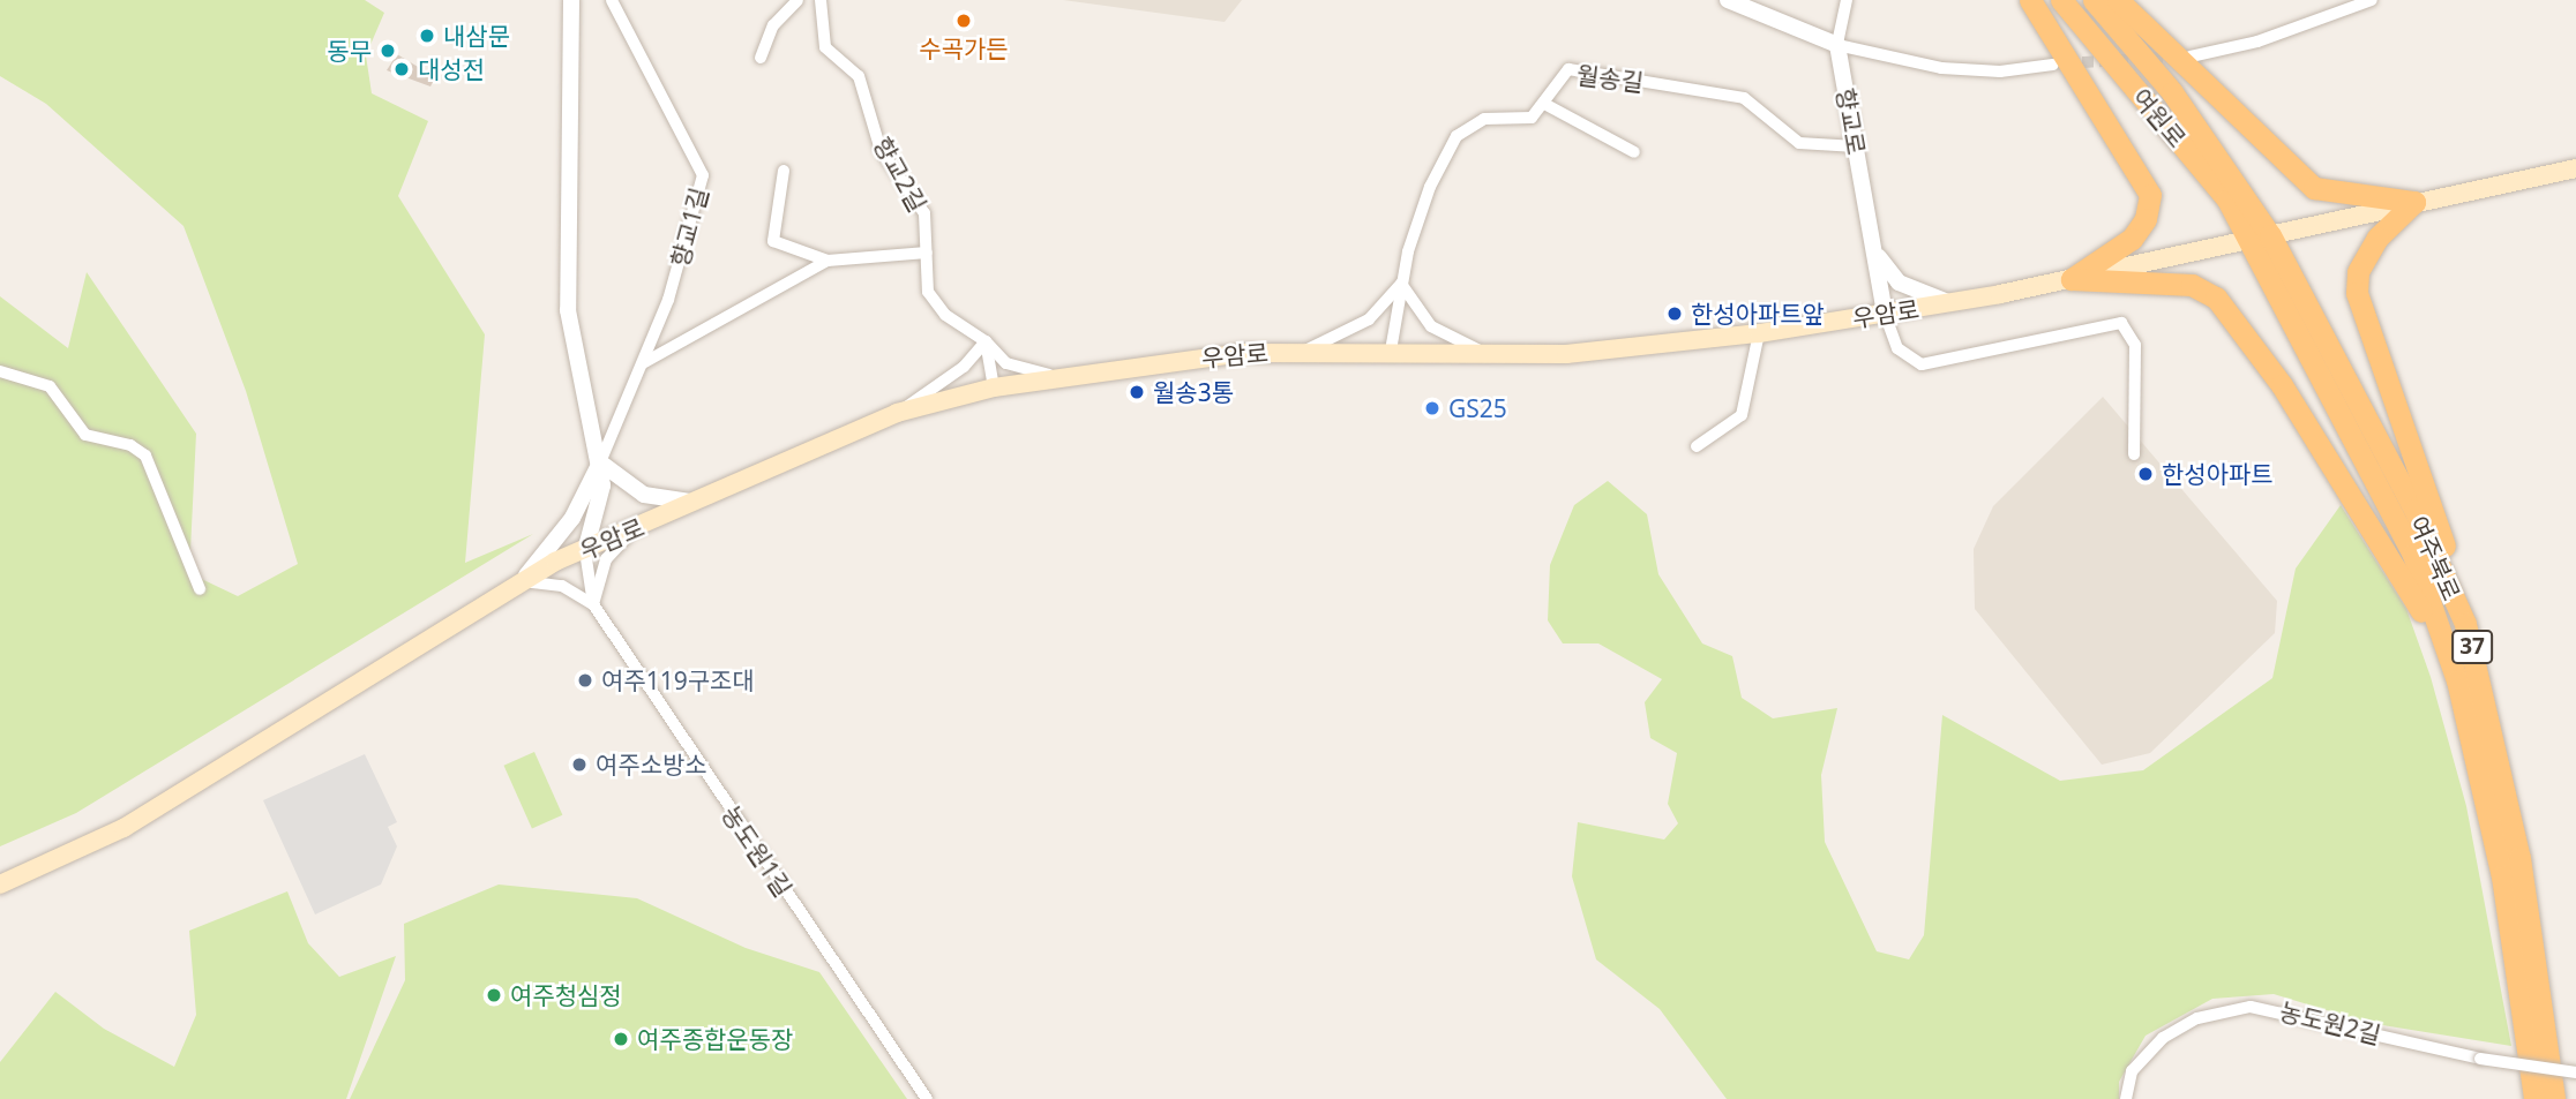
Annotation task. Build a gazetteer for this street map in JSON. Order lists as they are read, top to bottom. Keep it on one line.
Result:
{"streets":{"highway":["여원로","여주북로","37"],"main road":["우암로"],"street":["월송길","향교로","향교2길","향교1길","농도원1길","농도원2길"]},"crossings":[["월송길","향교로"],["월송길","우암로"],["여원로","우암로"],["여원로","여주북로"],["향교로","우암로"],["향교2길","우암로"],["향교1길","우암로"],["향교1길","농도원1길"],["우암로","여주북로"],["우암로","농도원1길"]],"places":["수곡가든","내삼문","동무","대성전","한성아파트앞","월송3통","GS25","한성아파트","여주119구조대","여주소방소","여주청심정","여주종합운동장"]}
